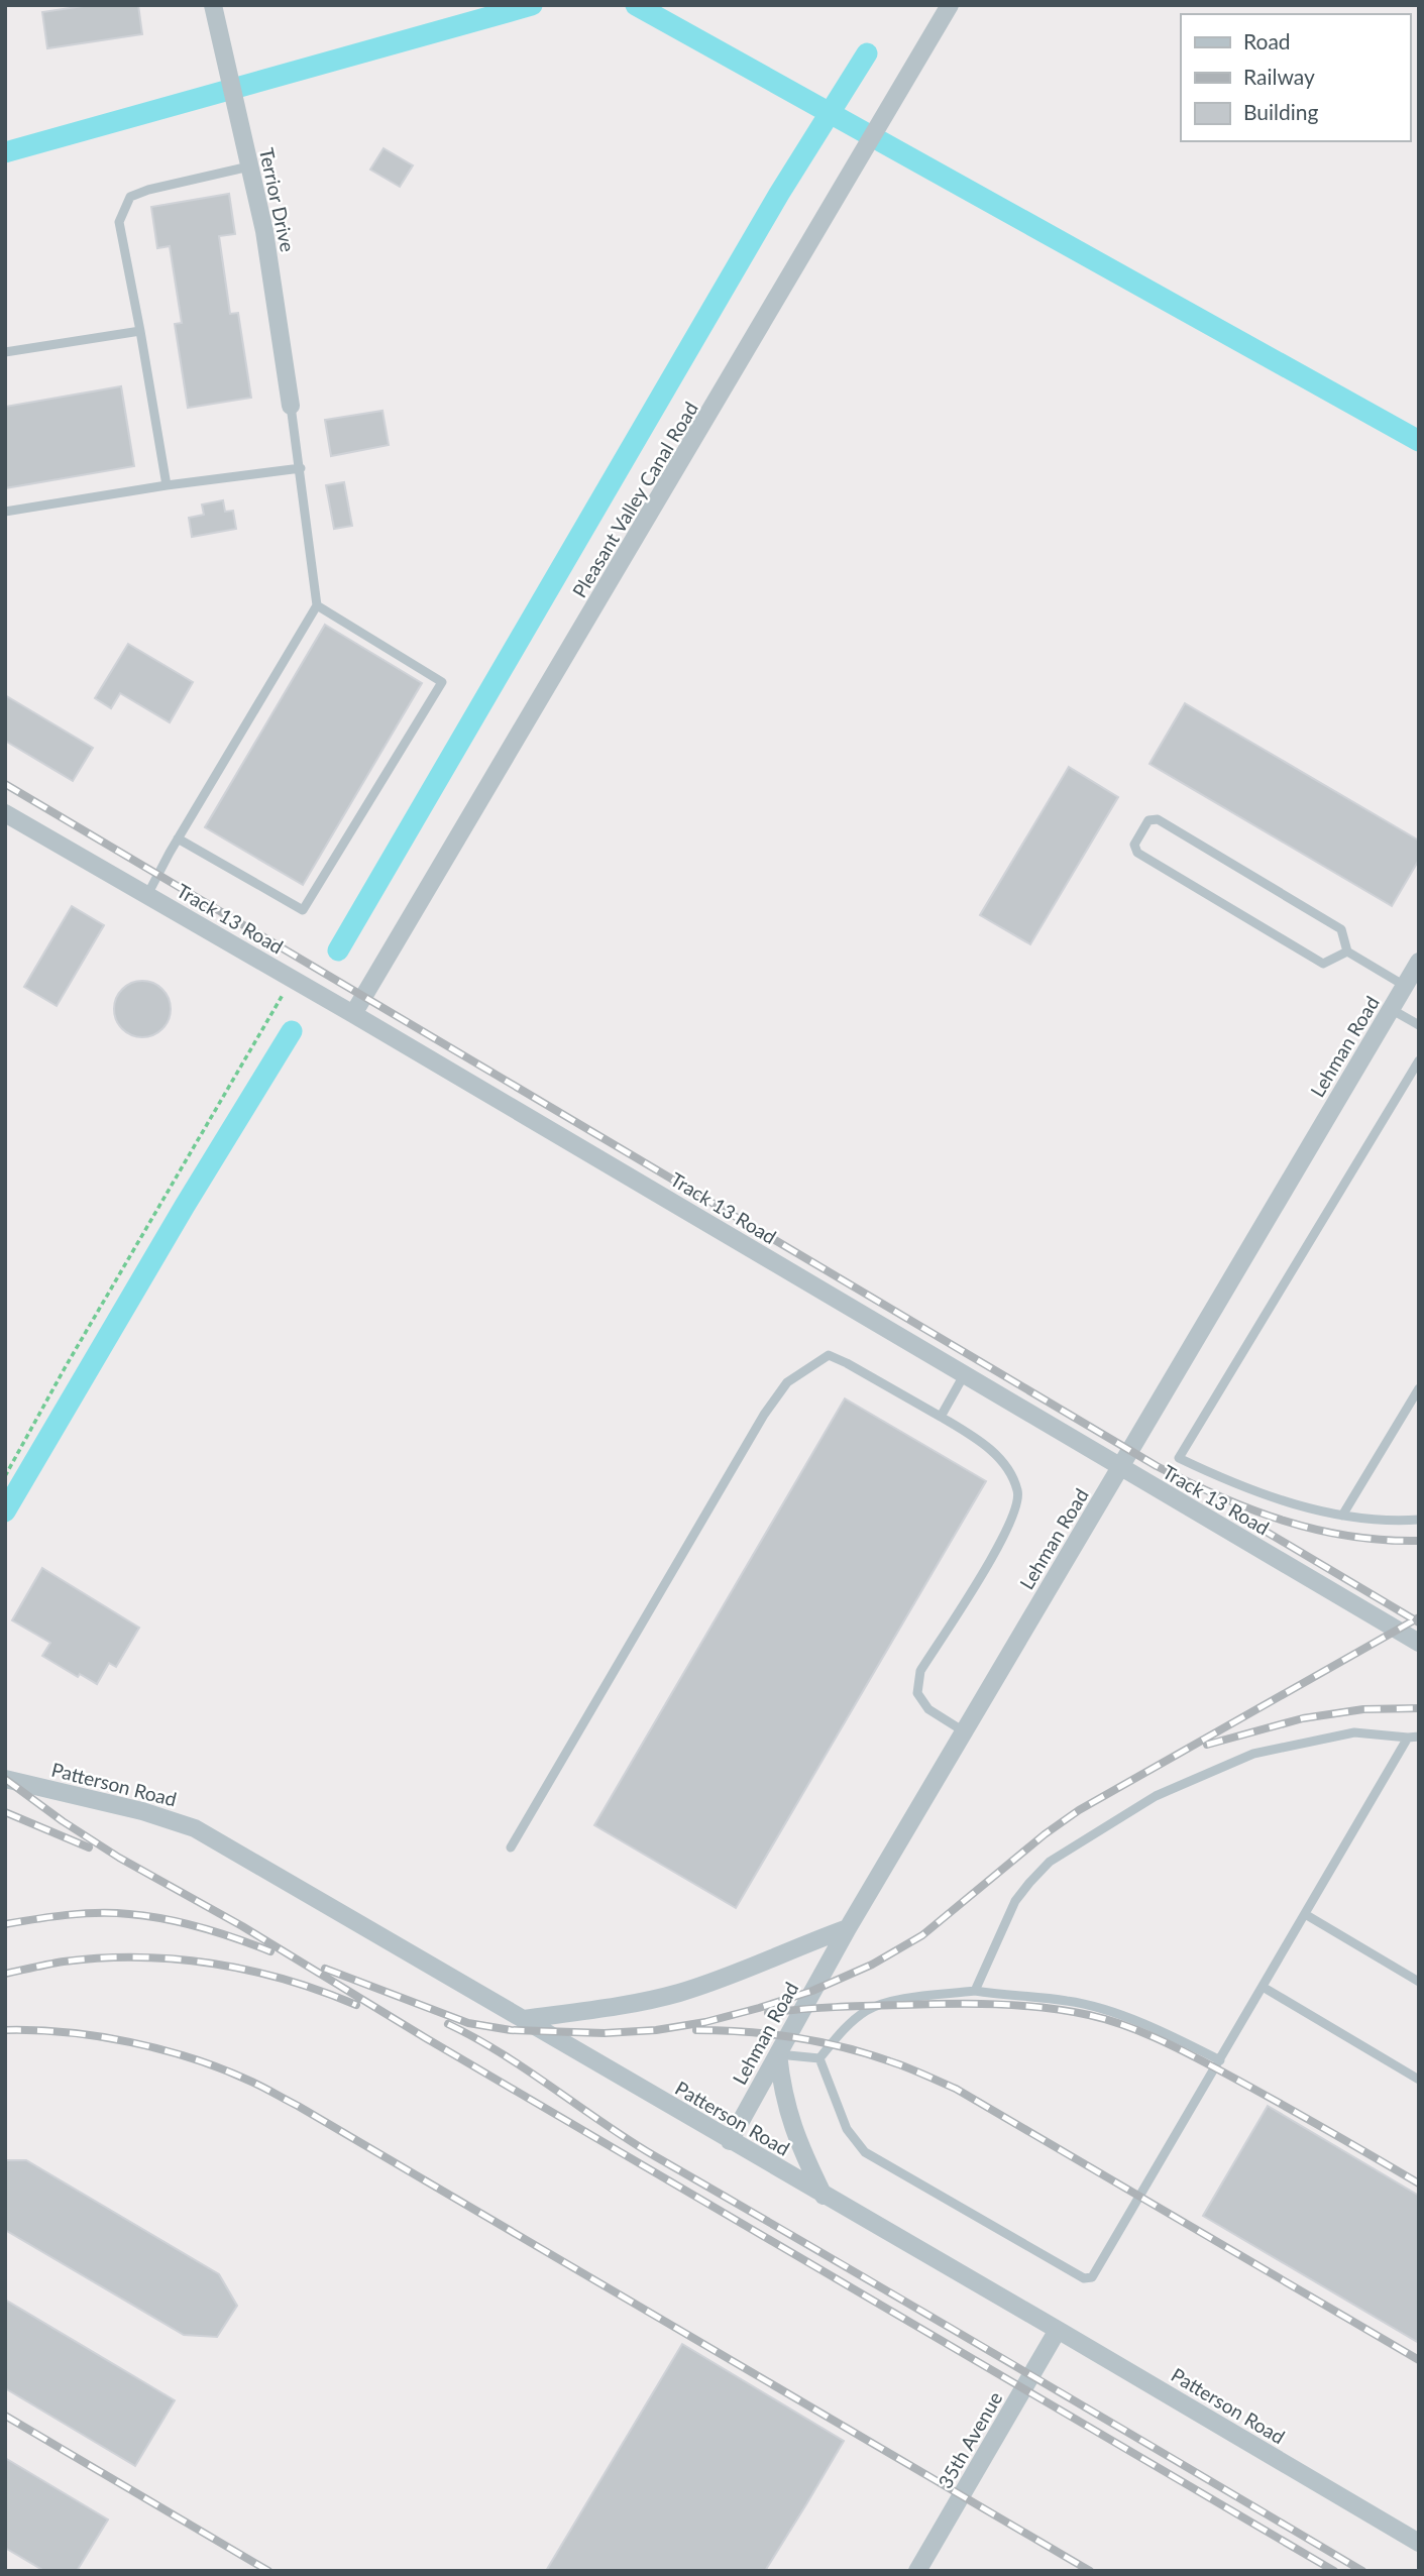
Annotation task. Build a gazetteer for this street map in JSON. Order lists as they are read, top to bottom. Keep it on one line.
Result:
{"streets":{"street":["Terrior Drive","Pleasant Valley Canal Road","Track 13 Road","Lehman Road","Patterson Road","35th Avenue"]},"crossings":[["Pleasant Valley Canal Road","Track 13 Road"],["Track 13 Road","Lehman Road"],["Lehman Road","Patterson Road"],["Patterson Road","35th Avenue"]],"legend":["Road","Railway","Building"]}
